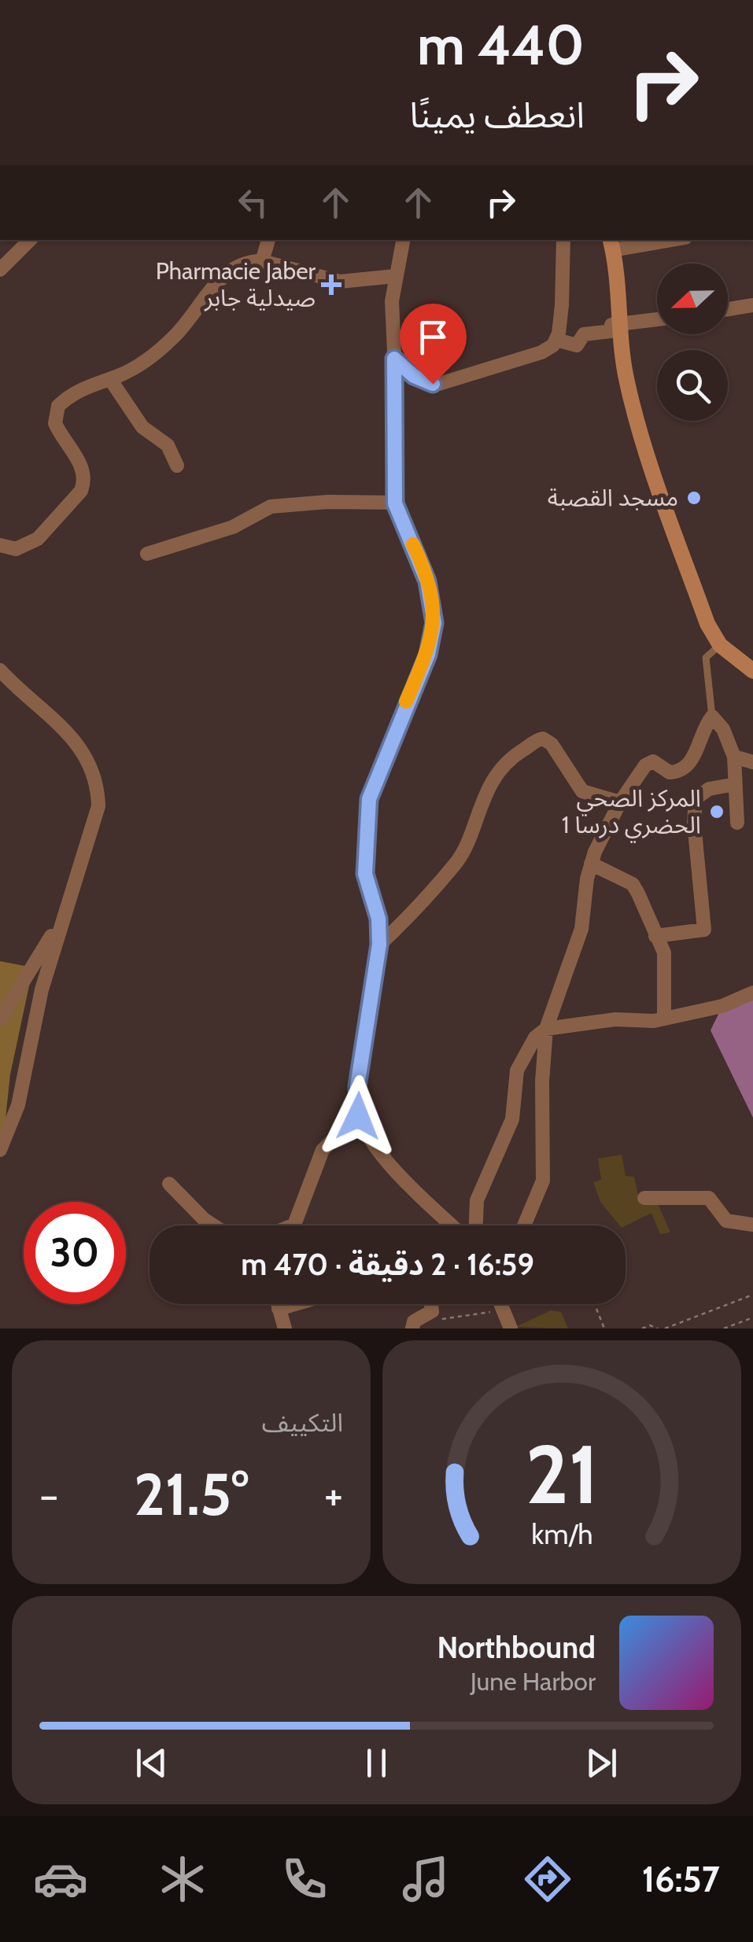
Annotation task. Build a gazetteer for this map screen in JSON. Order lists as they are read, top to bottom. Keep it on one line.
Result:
{"places":{"health":["Pharmacie Jaber صيدلية جابر"],"other":["مسجد القصبة","المركز الصحي الحضري درسا 1"]},"north":"left","page":{"turn":["440 m","انعطف يمينًا"],"limit":"30","trip":"16:59 · 2 دقيقة · 470 m","tile":"التكييف","heat":["−","21.5°","+"],"song":["Northbound","June Harbor"],"tabs":"16:57","gauge":["21","km/h"]}}
